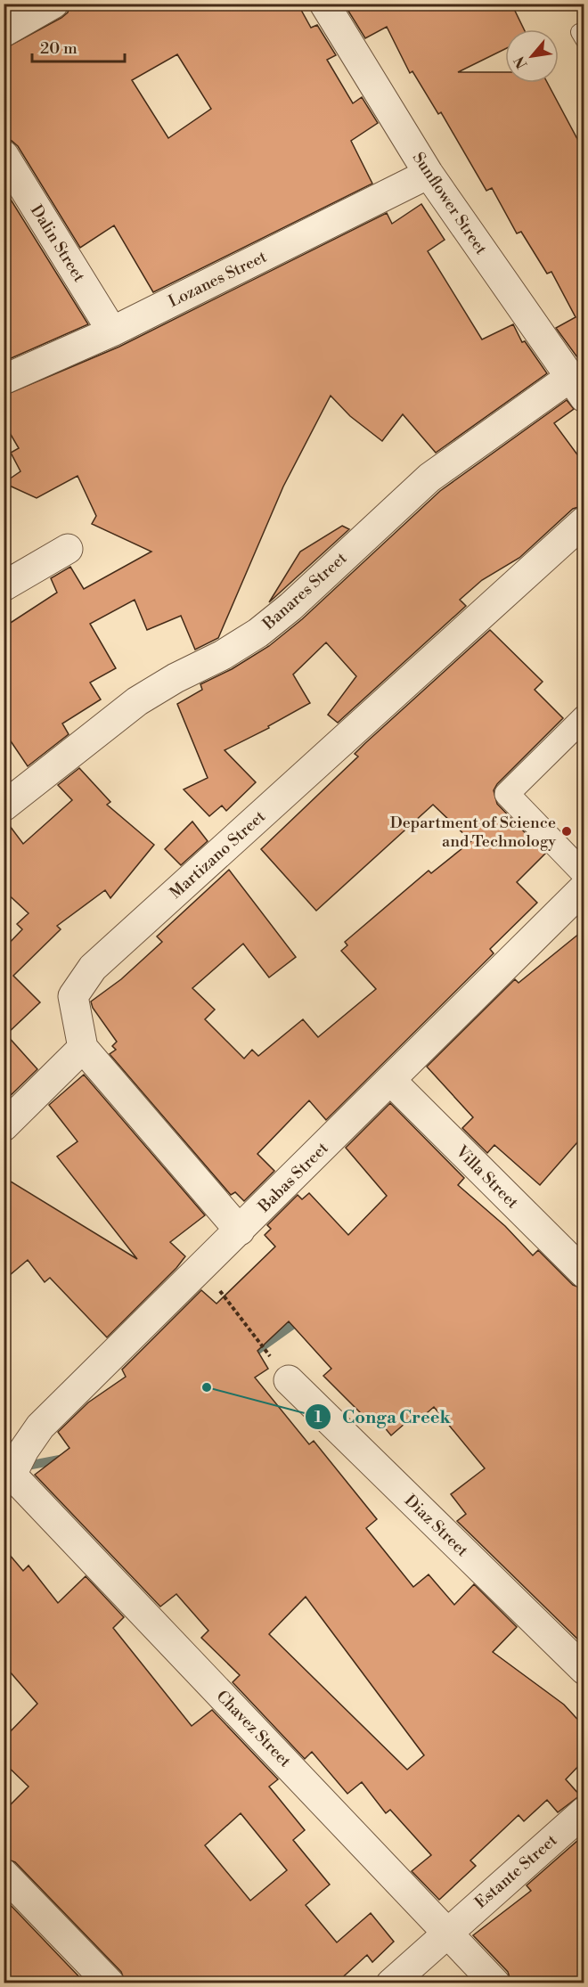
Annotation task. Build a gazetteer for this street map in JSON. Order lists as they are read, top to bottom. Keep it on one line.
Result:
{"streets":{"street":["Sunflower Street","Dalin Street","Lozanes Street","Banares Street","Martizano Street","Babas Street","Villa Street","Diaz Street","Chavez Street","Estante Street"]},"crossings":[["Sunflower Street","Lozanes Street"],["Sunflower Street","Banares Street"],["Dalin Street","Lozanes Street"],["Martizano Street","Babas Street"],["Babas Street","Villa Street"],["Babas Street","Chavez Street"],["Chavez Street","Estante Street"]],"places":["Department of Science and Technology","Conga Creek"],"scale_bar":"20 m","north":"bottom left"}
